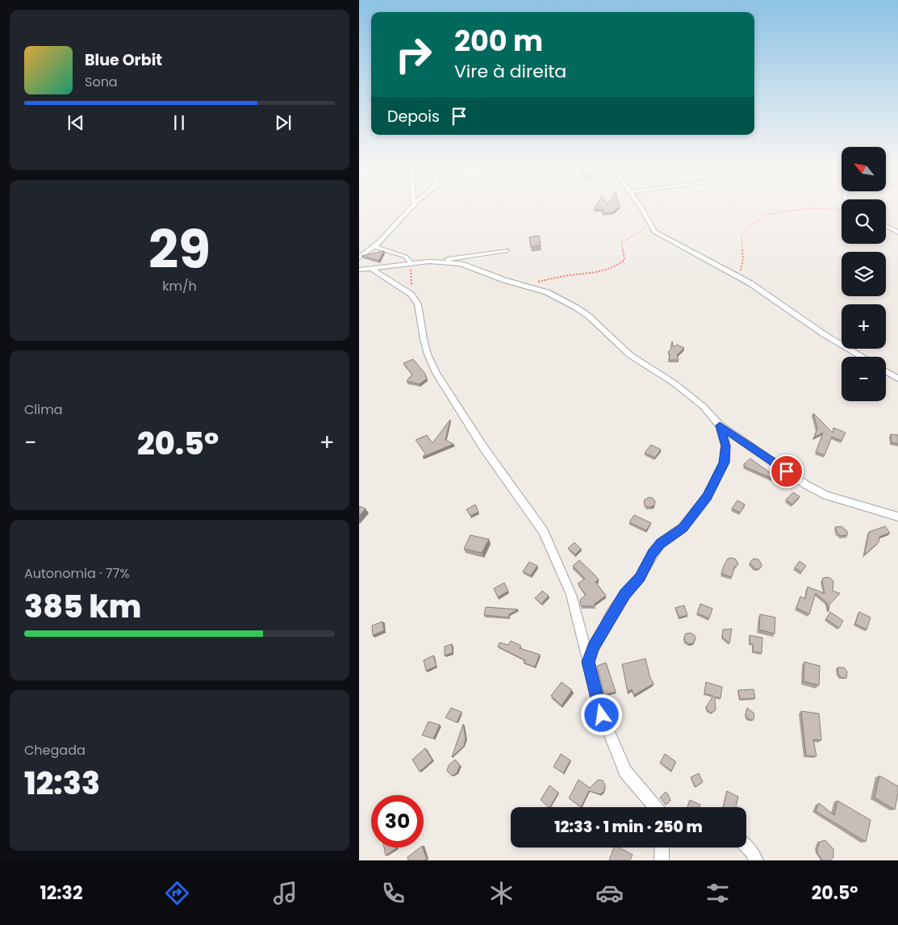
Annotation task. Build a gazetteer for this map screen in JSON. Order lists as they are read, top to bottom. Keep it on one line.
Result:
{"north":"top left","page":{"turn":["200 m","Vire à direita"],"song":["Blue Orbit","Sona"],"then":"Depois","map_buttons":["+","−"],"tile":[["29","km/h"],"Clima",["Autonomia · 77%","385 km"],["Chegada","12:33"]],"heat":["−","20.5°","+"],"limit":"30","trip":"12:33 · 1 min · 250 m","tabs":["12:32","20.5°"]}}
